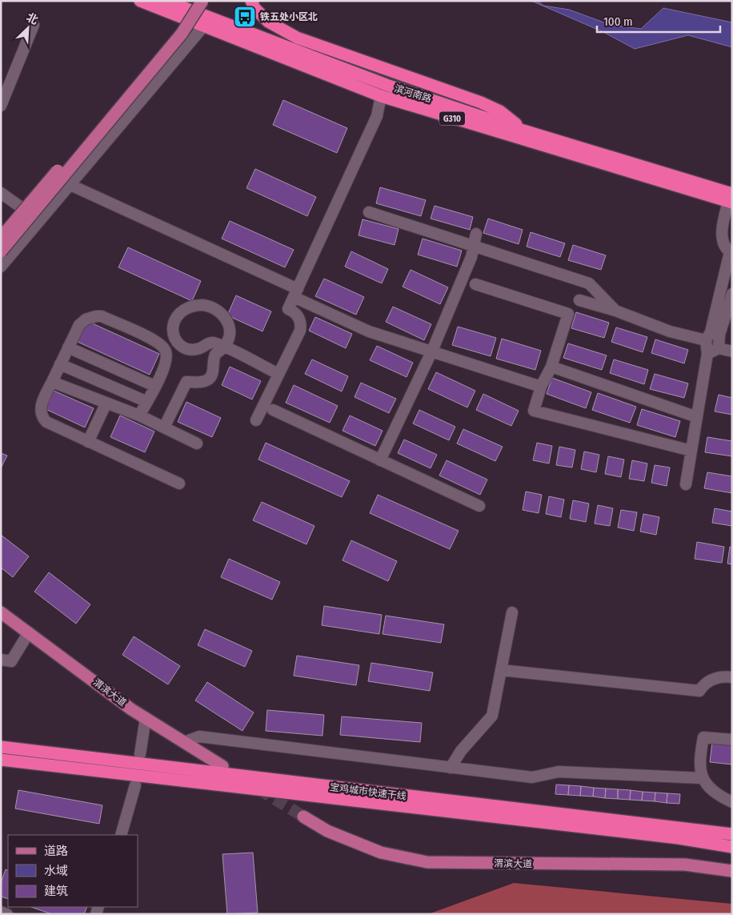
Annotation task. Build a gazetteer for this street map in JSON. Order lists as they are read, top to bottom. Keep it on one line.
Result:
{"streets":{"highway":["滨河南路","G310","宝鸡城市快速干线"],"main road":["渭滨大道"]},"places":{"bus stop":["铁五处小区北"]},"legend":["道路","水域","建筑"],"scale_bar":"100 m","north":"top right"}
